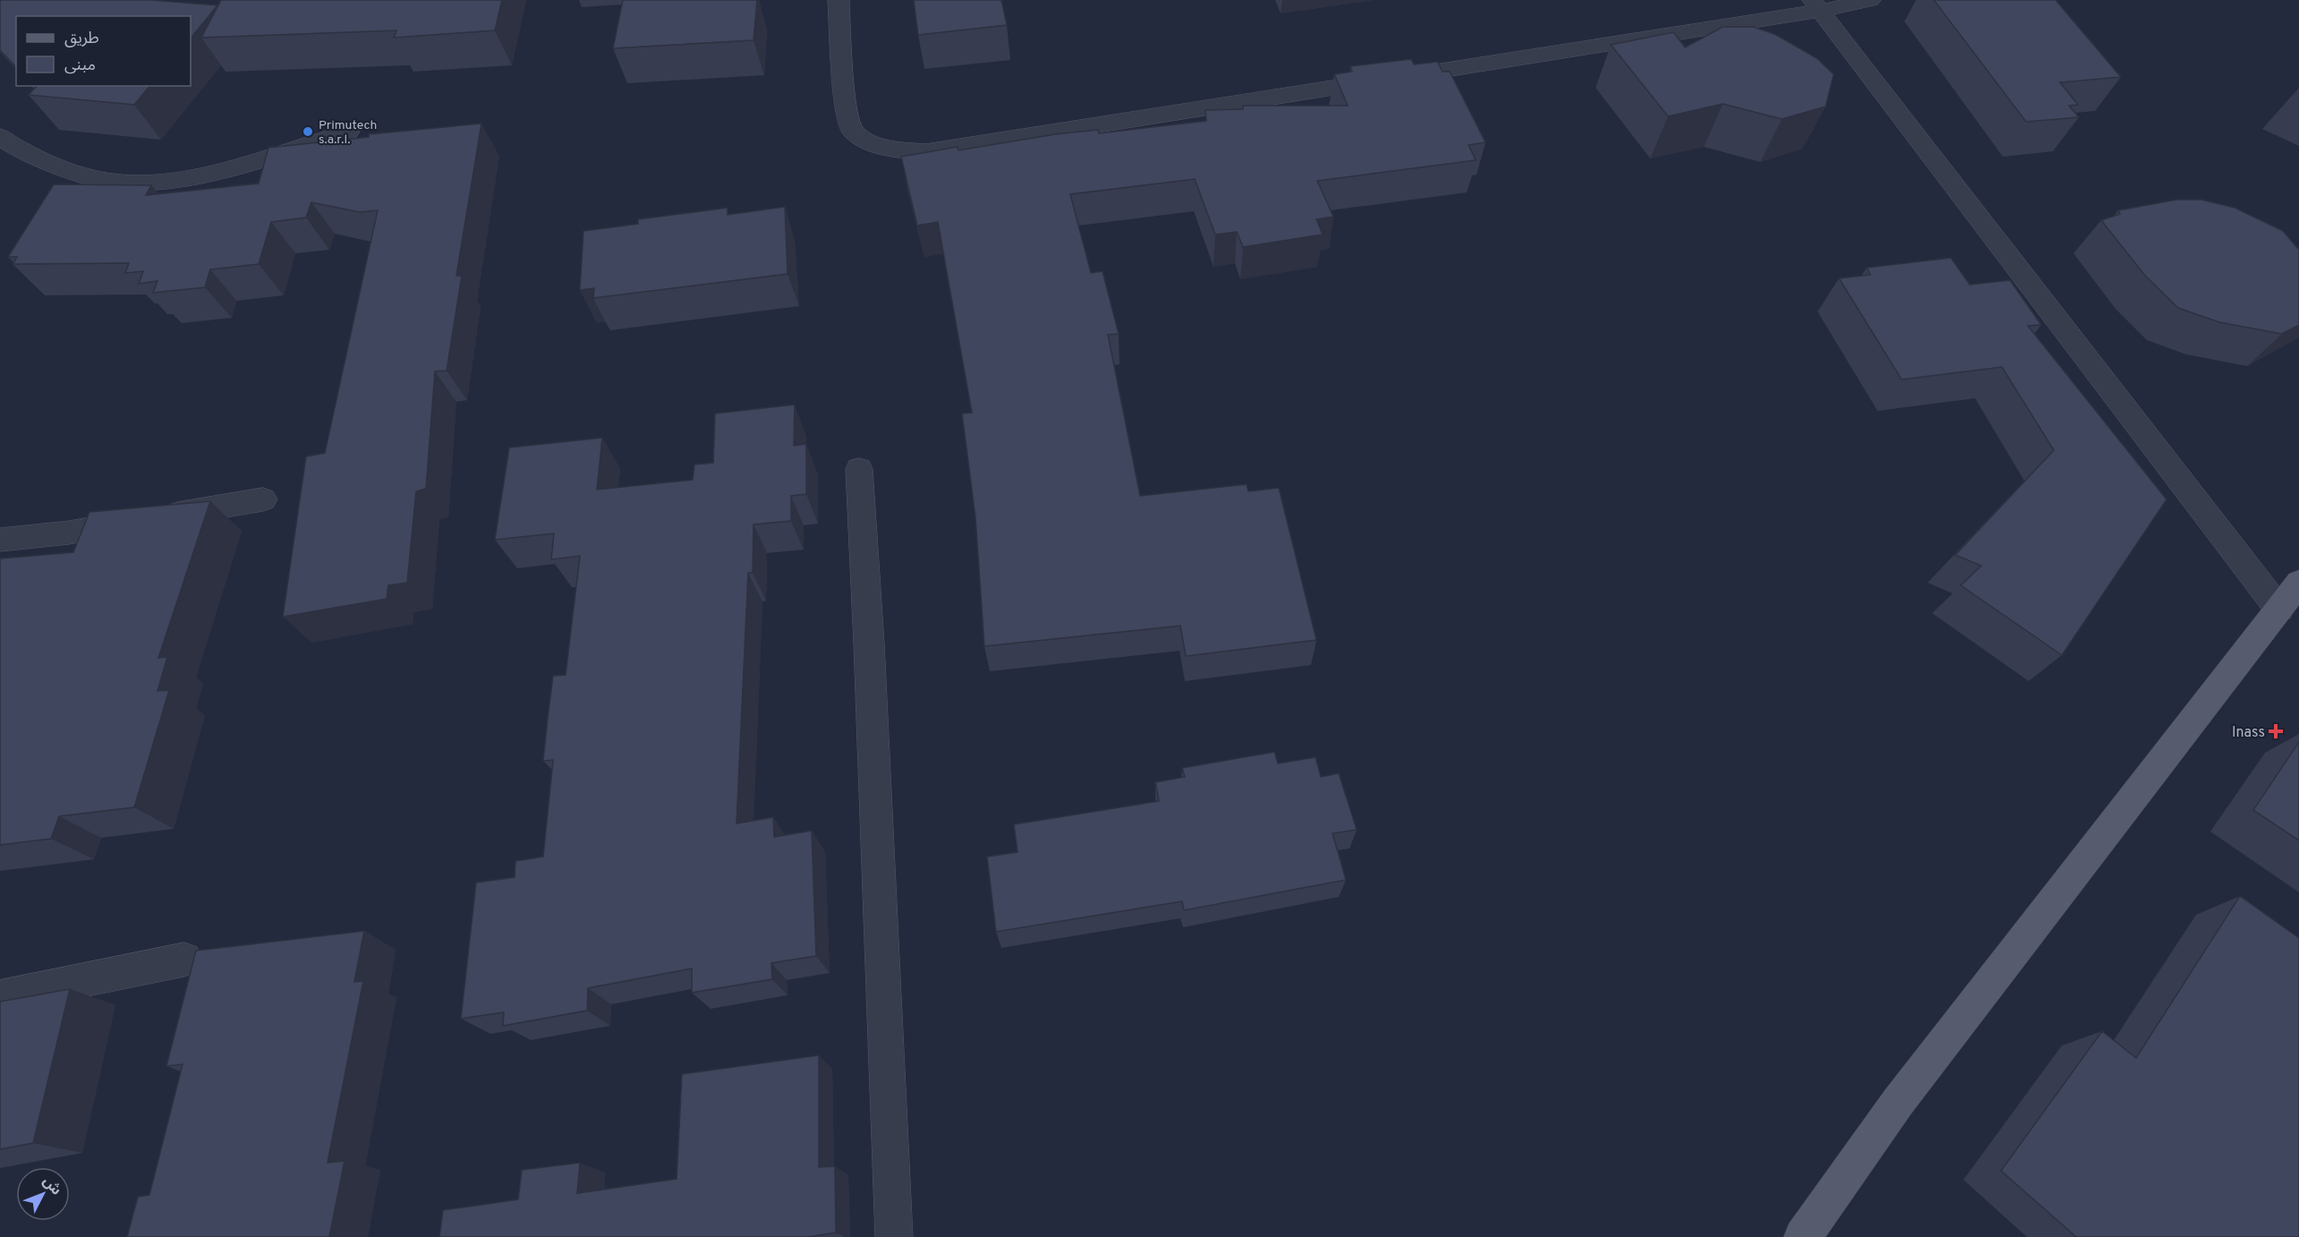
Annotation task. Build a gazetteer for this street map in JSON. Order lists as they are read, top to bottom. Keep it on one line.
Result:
{"places":{"other":["Primutech s.a.r.l."],"health":["Inass"]},"legend":["طريق","مبنى"],"north":"top right"}
